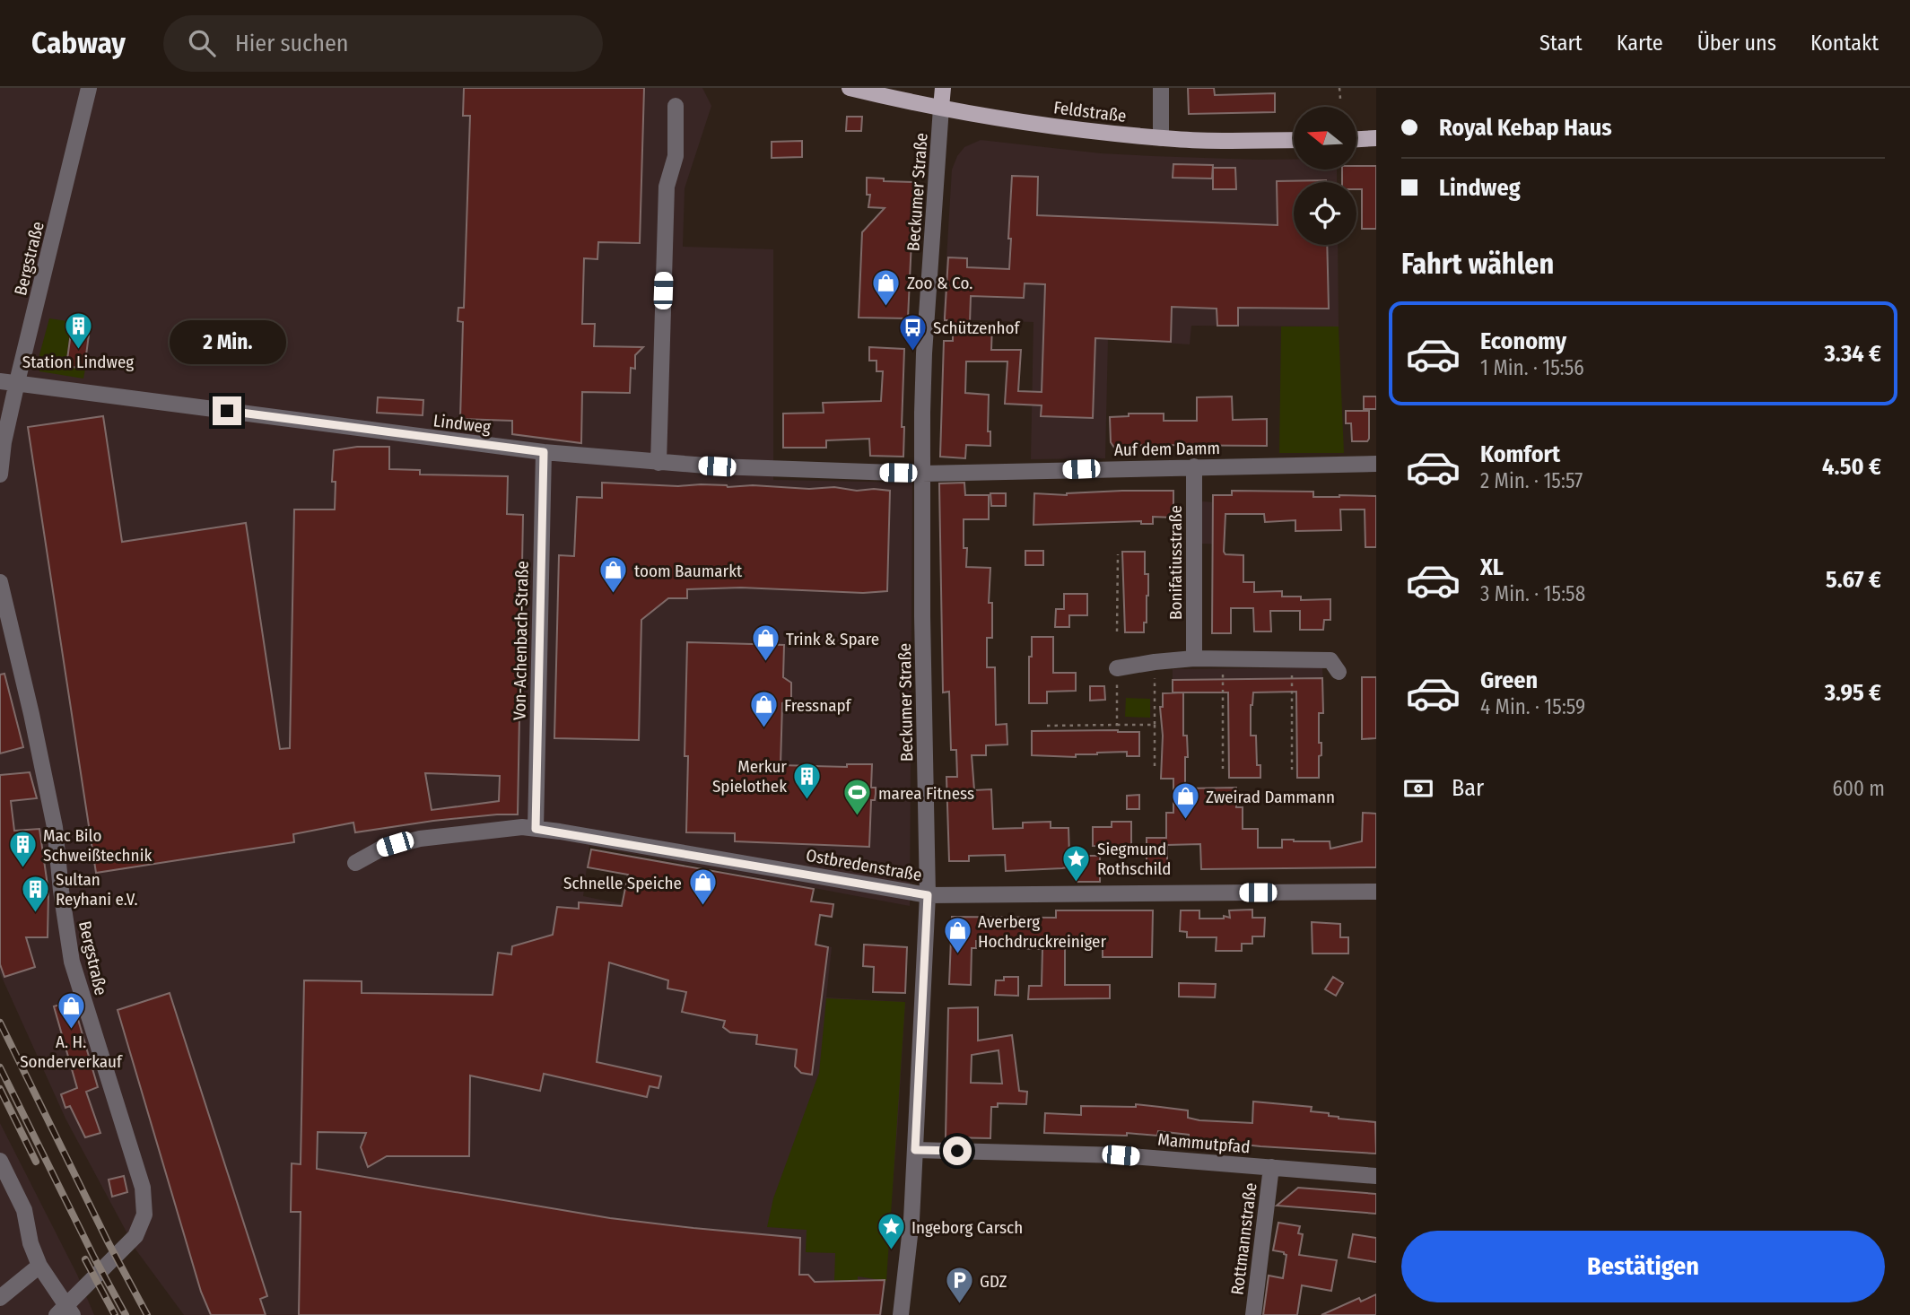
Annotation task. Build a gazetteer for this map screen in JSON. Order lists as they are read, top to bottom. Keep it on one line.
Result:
{"streets":{"main road":["Feldstraße","Beckumer Straße"],"street":["Bergstraße","Lindweg","Auf dem Damm","Bonifatiusstraße","Von-Achenbach-Straße","Ostbredenstraße","Mammutpfad","Rottmannstraße"]},"crossings":[["Feldstraße","Beckumer Straße"],["Beckumer Straße","Lindweg"],["Beckumer Straße","Auf dem Damm"],["Beckumer Straße","Ostbredenstraße"],["Beckumer Straße","Mammutpfad"],["Bergstraße","Lindweg"],["Lindweg","Auf dem Damm"],["Lindweg","Von-Achenbach-Straße"],["Auf dem Damm","Bonifatiusstraße"],["Von-Achenbach-Straße","Ostbredenstraße"],["Mammutpfad","Rottmannstraße"]],"places":{"shop":["Zoo & Co.","toom Baumarkt","Trink & Spare","Fressnapf","Zweirad Dammann","Schnelle Speiche","Averberg Hochdruckreiniger","A. H. Sonderverkauf"],"building":["Station Lindweg","Merkur Spielothek","Mac Bilo Schweißtechnik","Sultan Reyhani e.V."],"bus stop":["Schützenhof"],"sports":["marea Fitness"],"place":["Siegmund Rothschild","Ingeborg Carsch"],"parking":["GDZ"]},"north":"left","page":{"header":"Cabway","search":"Hier suchen","nav":["Start","Karte","Über uns","Kontakt"],"banner":["Royal Kebap Haus","Lindweg"],"heading":"Fahrt wählen","list":[{"name":"Economy","note":"1 Min. · 15:56","value":"3.34 €"},{"name":"Komfort","note":"2 Min. · 15:57","value":"4.50 €"},{"name":"XL","note":"3 Min. · 15:58","value":"5.67 €"},{"name":"Green","note":"4 Min. · 15:59","value":"3.95 €"}],"bubble":"2 Min.","pay":["Bar","600 m"],"buttons":"Bestätigen"}}
